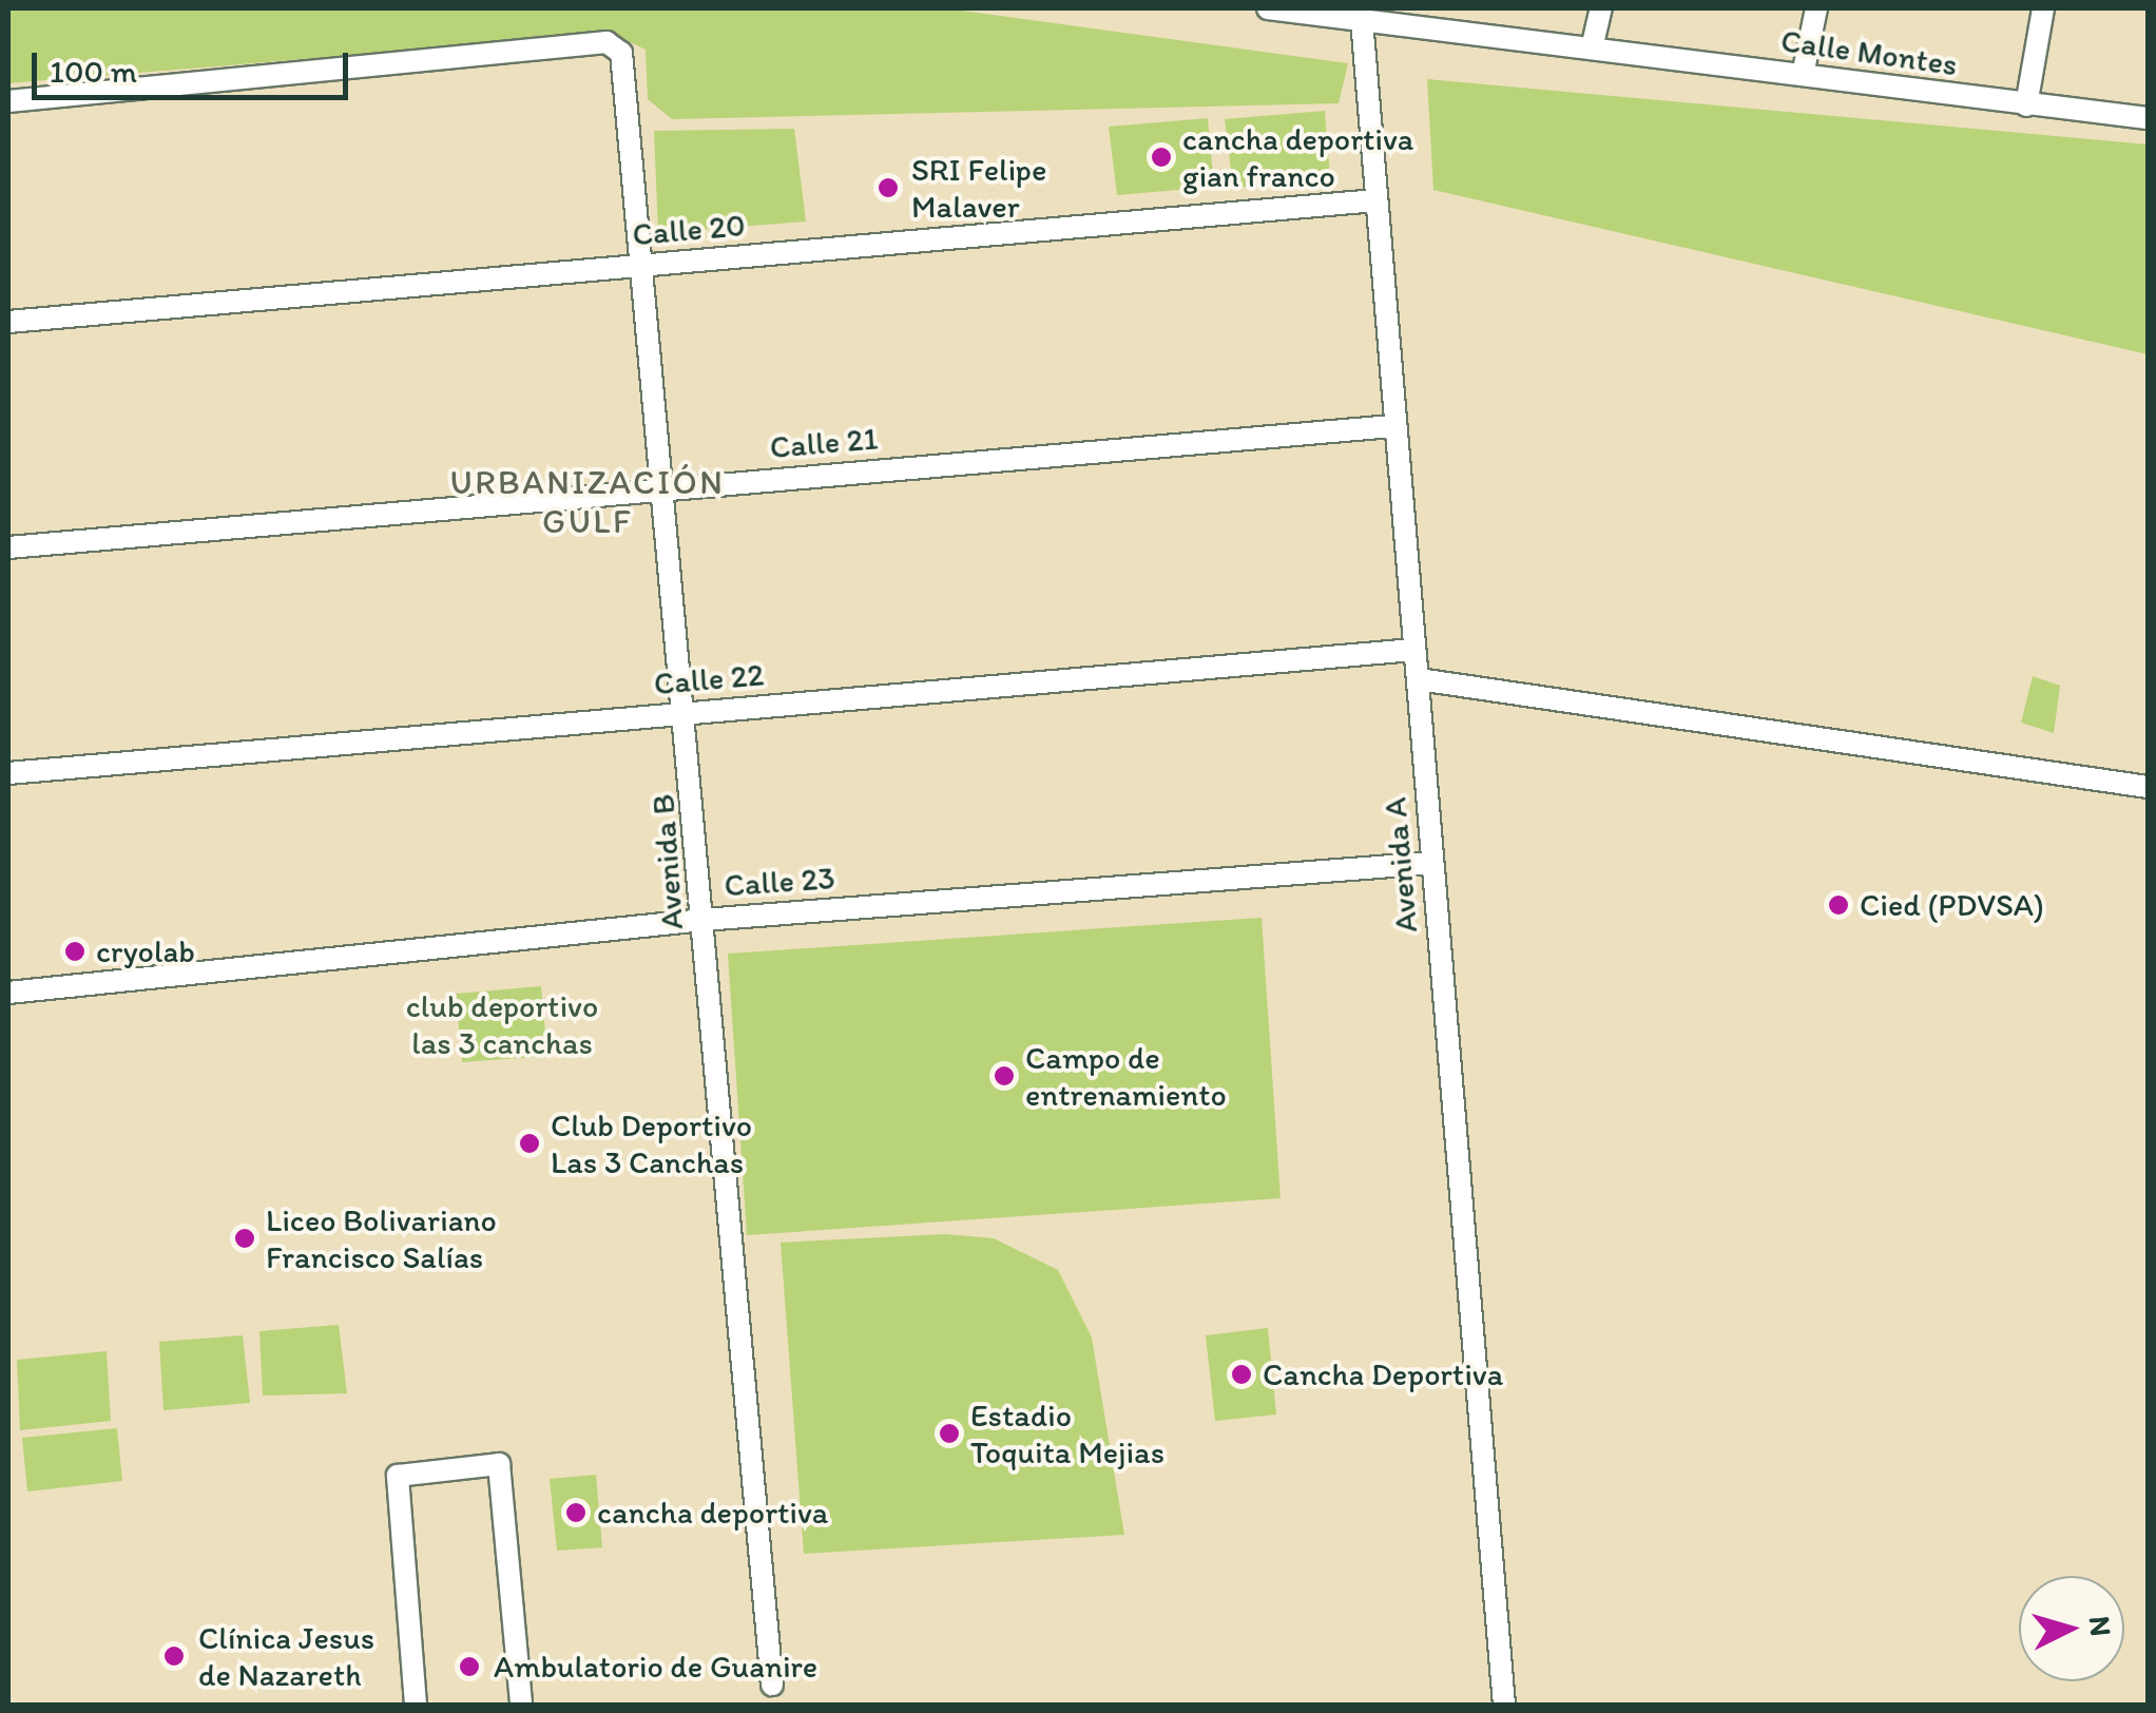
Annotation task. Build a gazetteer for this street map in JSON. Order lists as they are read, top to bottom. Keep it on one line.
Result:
{"streets":{"street":["Calle Montes","Calle 20","Calle 21","Calle 22","Avenida B","Avenida A","Calle 23"]},"crossings":[["Calle Montes","Avenida A"],["Calle 20","Avenida B"],["Calle 20","Avenida A"],["Calle 21","Avenida B"],["Calle 21","Avenida A"],["Calle 22","Avenida B"],["Calle 22","Avenida A"],["Avenida B","Calle 23"],["Avenida A","Calle 23"]],"districts":["URBANIZACIÓN GULF"],"parks":["club deportivo las 3 canchas"],"places":["cancha deportiva gian franco","SRI Felipe Malaver","Cied (PDVSA)","cryolab","Campo de entrenamiento","Club Deportivo Las 3 Canchas","Liceo Bolivariano Francisco Salías","Cancha Deportiva","Estadio Toquita Mejias","cancha deportiva","Clínica Jesus de Nazareth","Ambulatorio de Guanire"],"scale_bar":"100 m","north":"right"}
